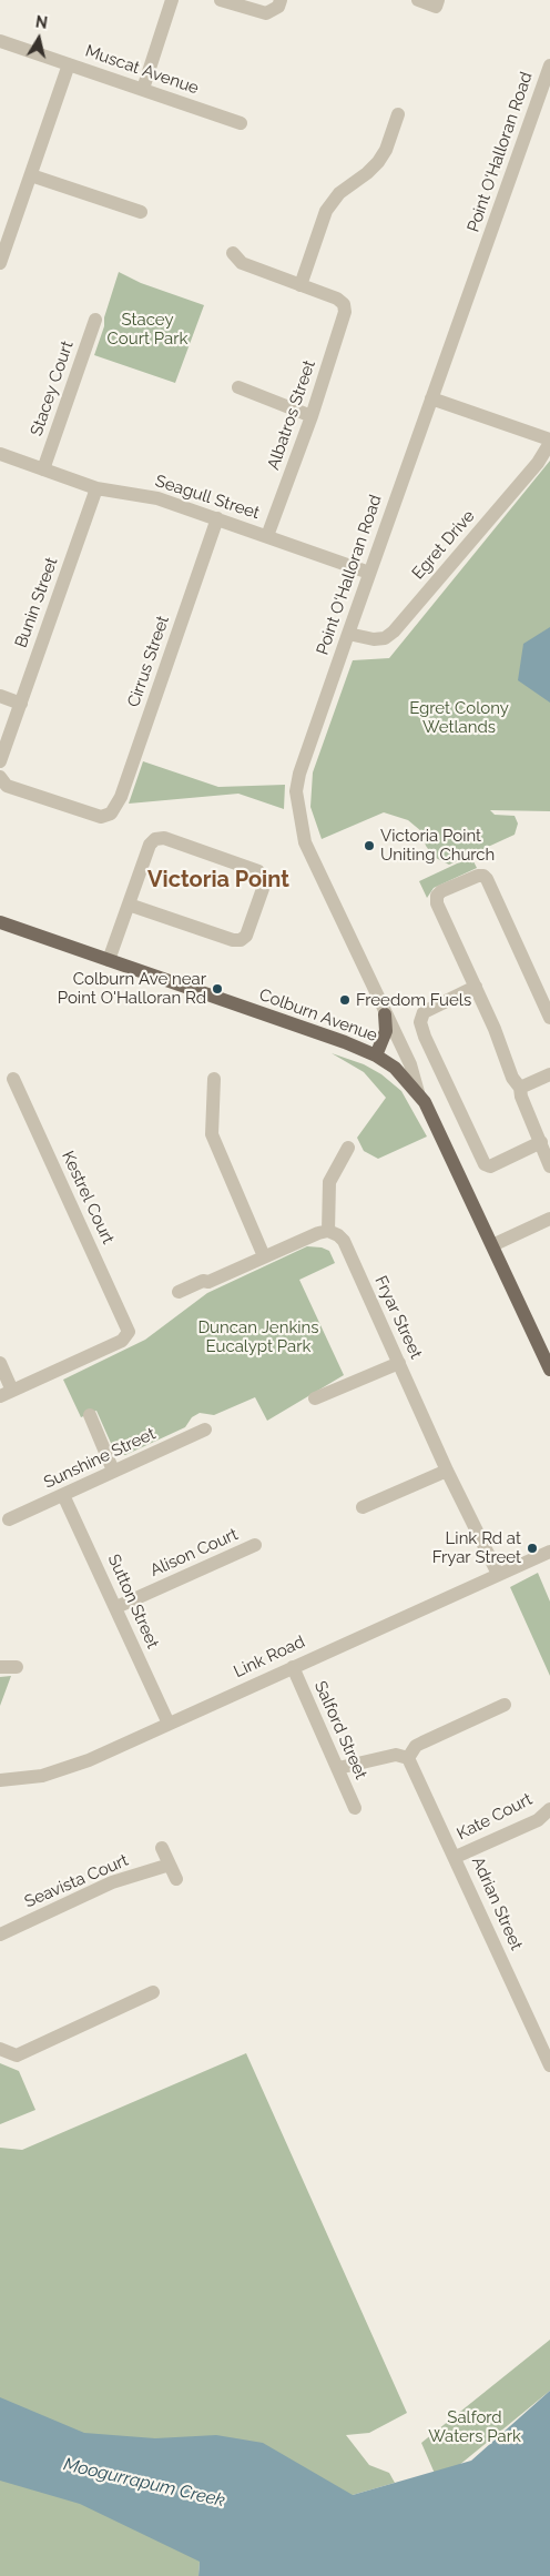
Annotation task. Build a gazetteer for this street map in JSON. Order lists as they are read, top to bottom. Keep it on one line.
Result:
{"streets":{"main road":["Colburn Avenue"],"street":["Muscat Avenue","Point O'Halloran Road","Stacey Court","Albatros Street","Seagull Street","Egret Drive","Bunin Street","Cirrus Street","Kestrel Court","Fryar Street","Sunshine Street","Alison Court","Sutton Street","Link Road","Salford Street","Kate Court","Seavista Court","Adrian Street"]},"crossings":[["Point O'Halloran Road","Seagull Street"],["Point O'Halloran Road","Egret Drive"],["Point O'Halloran Road","Colburn Avenue"],["Stacey Court","Seagull Street"],["Albatros Street","Seagull Street"],["Seagull Street","Bunin Street"],["Seagull Street","Cirrus Street"],["Fryar Street","Link Road"],["Sunshine Street","Sutton Street"],["Alison Court","Sutton Street"],["Sutton Street","Link Road"],["Link Road","Salford Street"],["Kate Court","Adrian Street"]],"districts":["Victoria Point"],"water":["Moogurrapum Creek"],"parks":["Stacey Court Park","Egret Colony Wetlands","Duncan Jenkins Eucalypt Park","Salford Waters Park"],"places":["Victoria Point Uniting Church","Colburn Ave near Point O'Halloran Rd","Freedom Fuels","Link Rd at Fryar Street"],"north":"top"}
